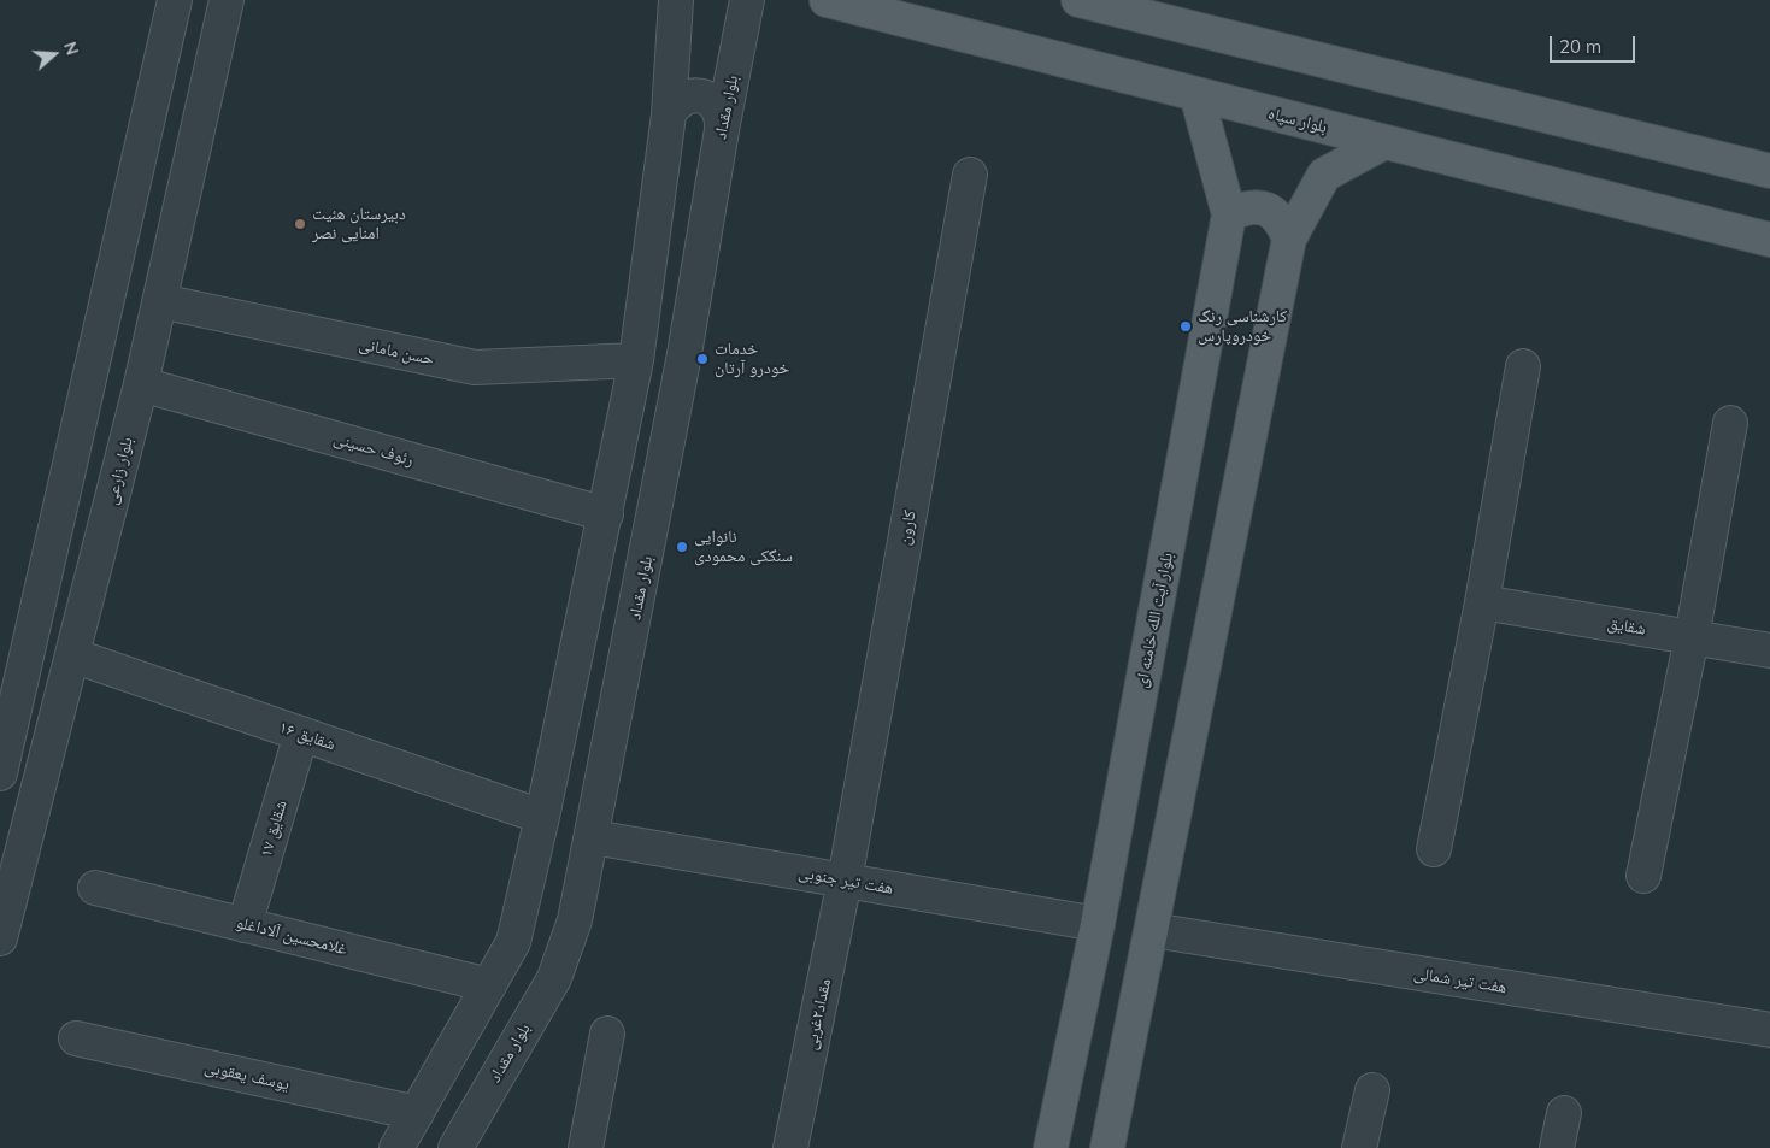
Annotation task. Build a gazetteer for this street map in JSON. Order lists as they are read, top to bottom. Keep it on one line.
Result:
{"streets":{"main road":["بلوار سپاه","بلوار آیت الله خامنه ای"],"street":["بلوار مقداد","حسن مامانی","رئوف حسینی","بلوار زارعی","کارون","شقایق","شقایق ۱۶","شقایق ۱۷","هفت تیر جنوبی","غلامحسین آلاداغلو","هفت تیر شمالی","مقداد۲غربی","یوسف یعقوبی"]},"crossings":[["بلوار مقداد","هفت تیر جنوبی"],["بلوار سپاه","بلوار آیت الله خامنه ای"],["حسن مامانی","بلوار زارعی"],["رئوف حسینی","بلوار زارعی"],["بلوار زارعی","شقایق ۱۶"],["کارون","هفت تیر جنوبی"],["کارون","مقداد۲غربی"],["بلوار آیت الله خامنه ای","هفت تیر جنوبی"],["شقایق ۱۶","شقایق ۱۷"],["شقایق ۱۷","غلامحسین آلاداغلو"],["هفت تیر جنوبی","مقداد۲غربی"]],"places":["دبیرستان هئیت امنایی نصر","کارشناسی رنگ خودروپارس","خدمات خودرو آرتان","نانوایی سنگکی محمودی"],"scale_bar":"20 m","north":"right"}
